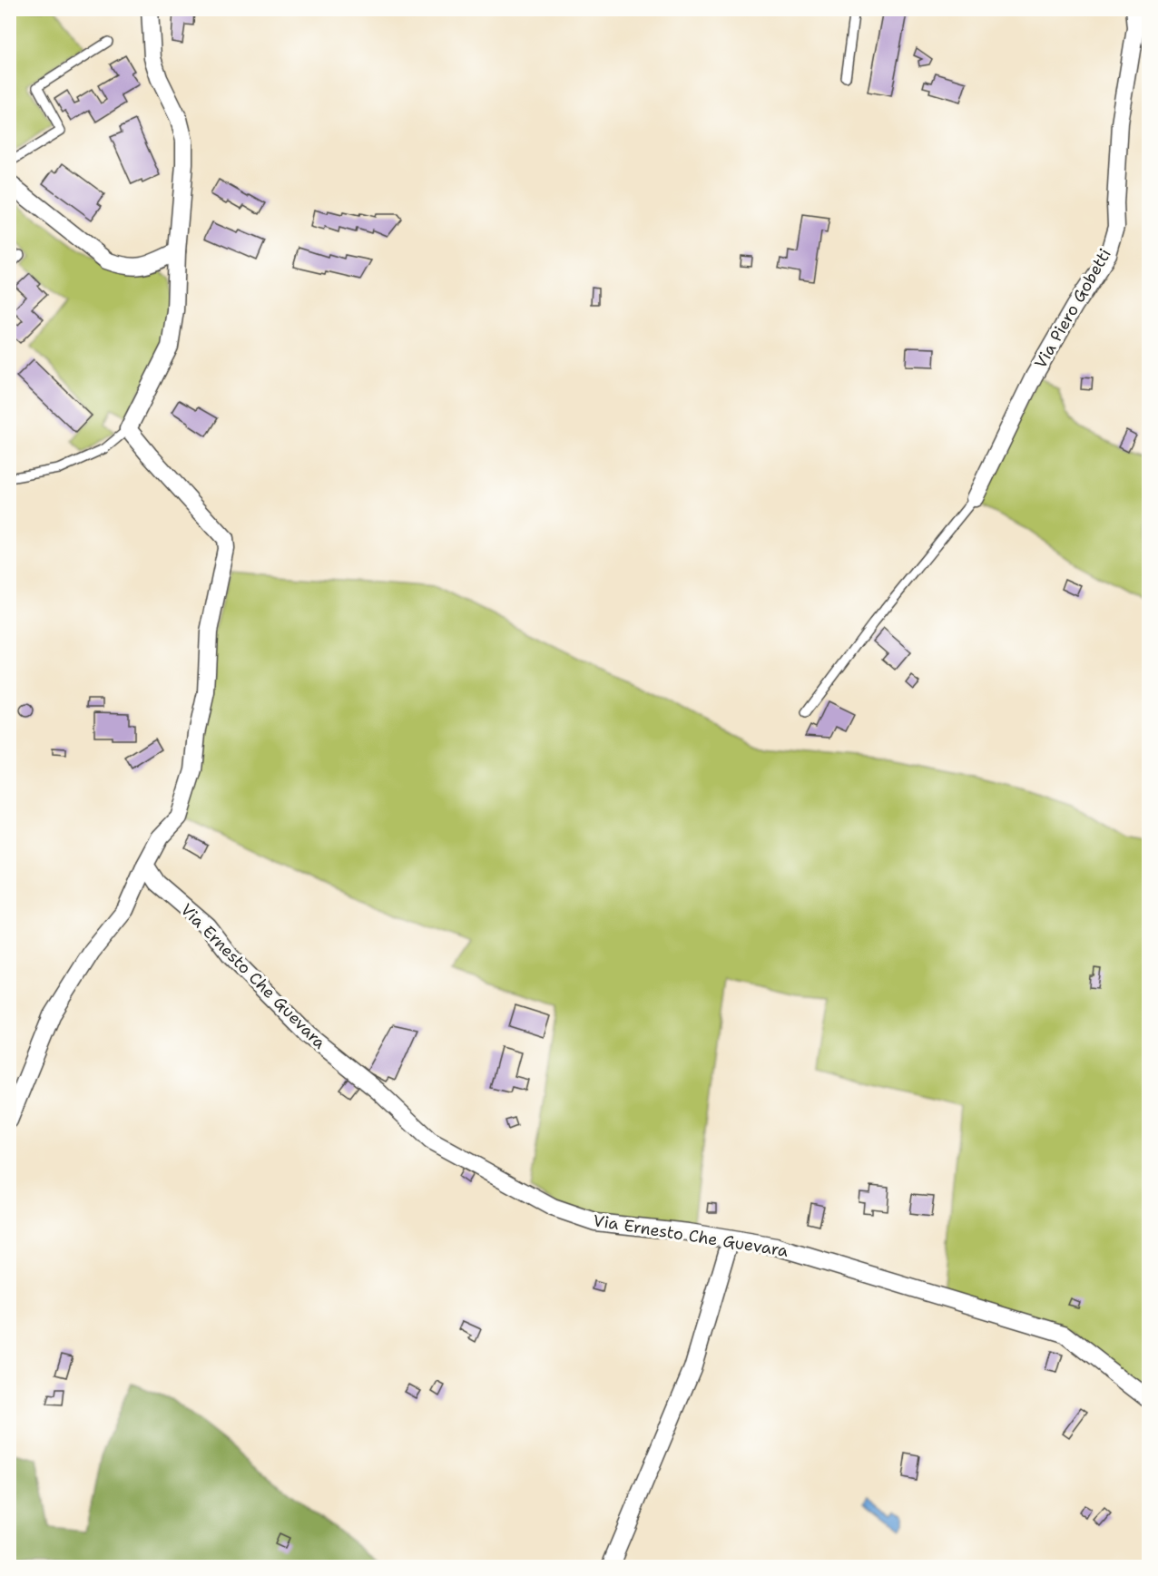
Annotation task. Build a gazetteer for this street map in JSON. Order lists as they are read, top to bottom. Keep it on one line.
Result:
{"streets":{"street":["Via Piero Gobetti","Via Ernesto Che Guevara"]}}
